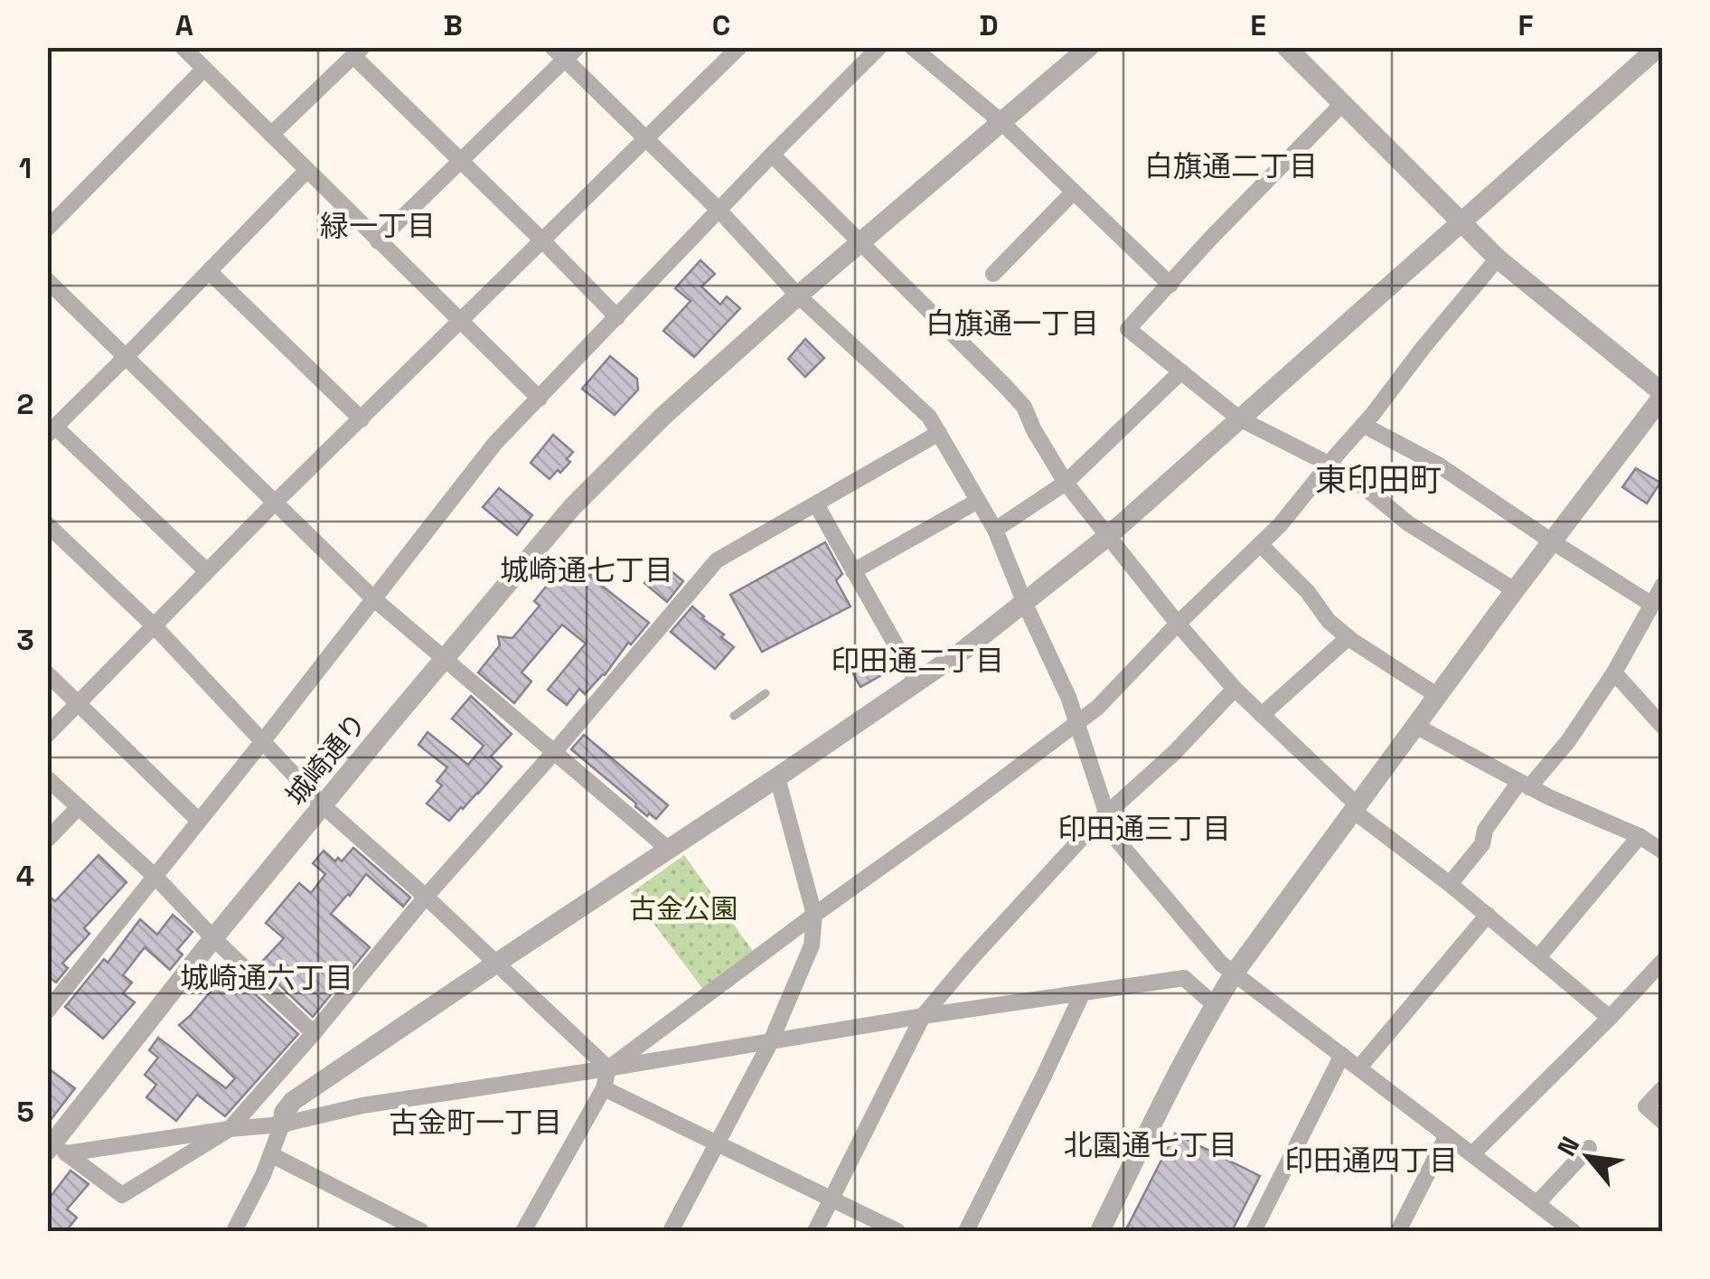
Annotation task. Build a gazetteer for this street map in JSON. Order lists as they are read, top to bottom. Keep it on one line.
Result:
{"streets":{"street":["城崎通り"]},"districts":["白旗通二丁目","緑一丁目","白旗通一丁目","東印田町","城崎通七丁目","印田通二丁目","印田通三丁目","城崎通六丁目","古金町一丁目","北園通七丁目","印田通四丁目"],"parks":["古金公園"],"north":"top left","grid":{"columns":["A","B","C","D","E","F"],"rows":["1","2","3","4","5"]}}
